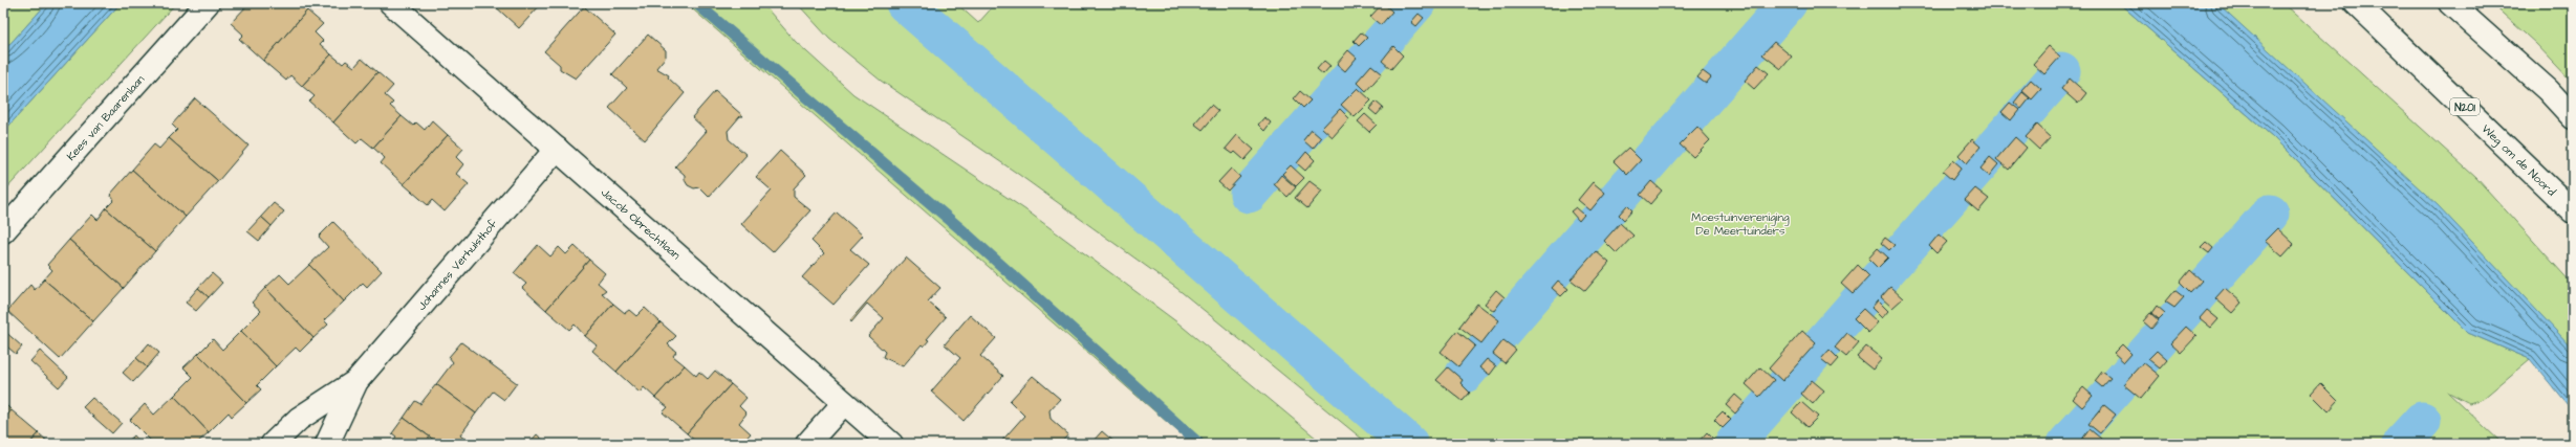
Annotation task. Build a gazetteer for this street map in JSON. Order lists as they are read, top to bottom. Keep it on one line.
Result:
{"streets":{"main road":["N201","Kees van Baarenlaan","Weg om de Noord","Jacob Obrechtlaan","Johannes Verhulsthof"]},"crossings":[["Jacob Obrechtlaan","Johannes Verhulsthof"]],"parks":["Moestuinvereniging De Meertuinders"]}
